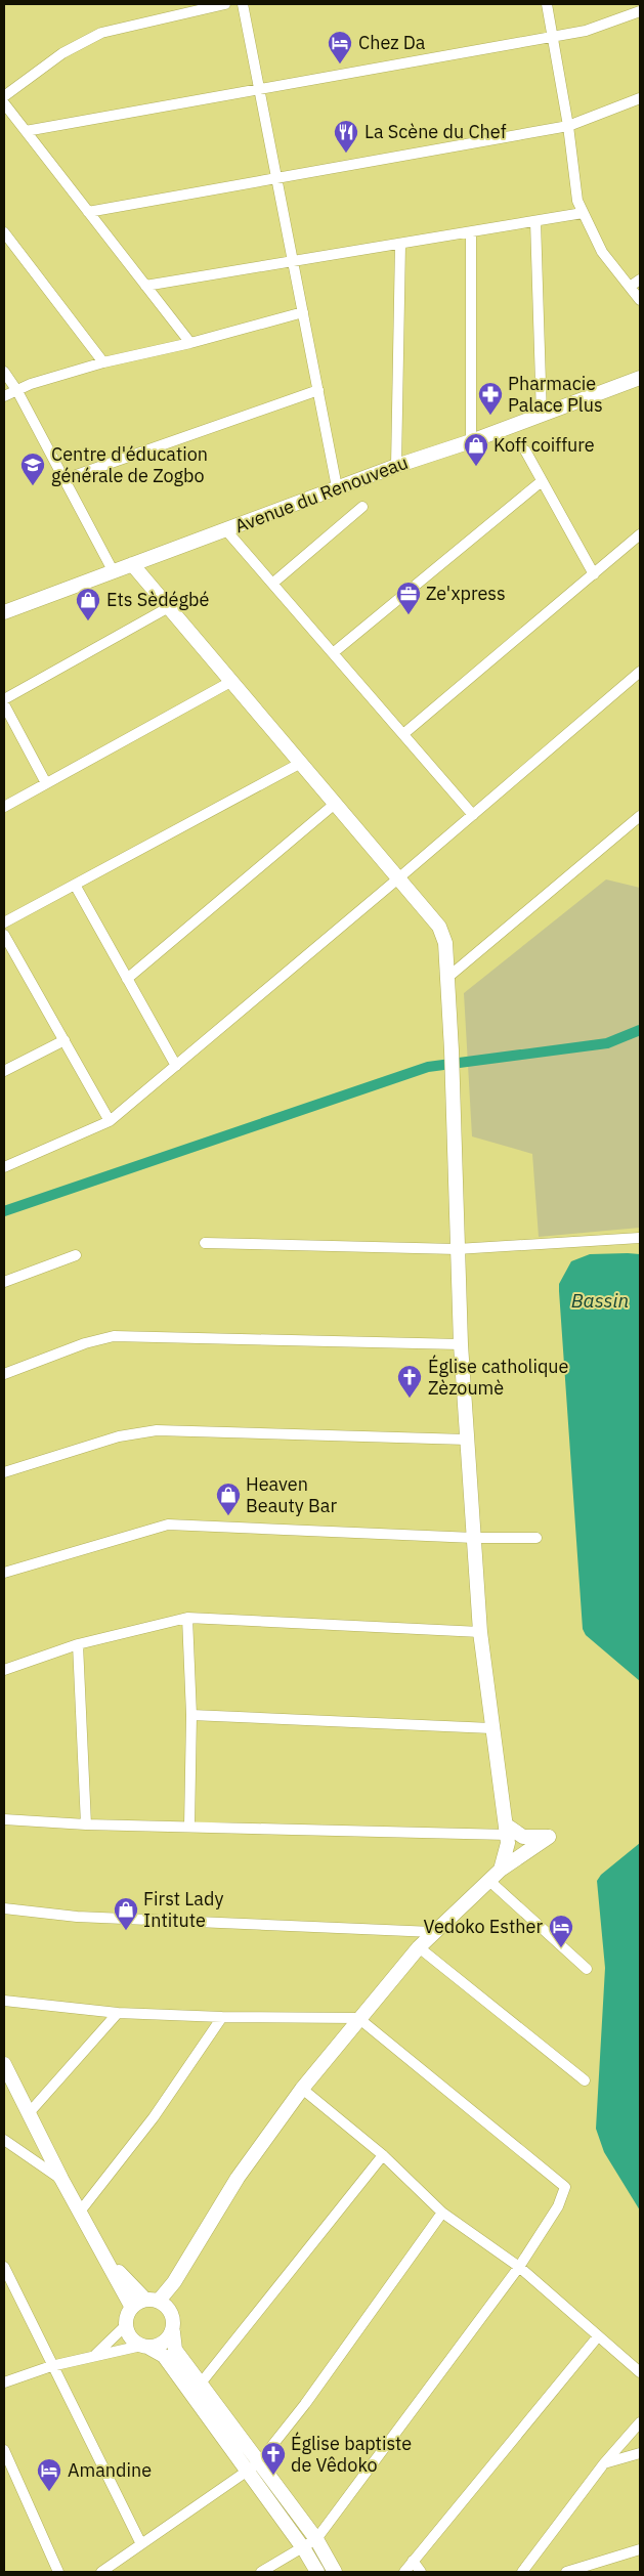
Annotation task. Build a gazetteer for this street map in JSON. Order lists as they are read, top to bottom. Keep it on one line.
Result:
{"streets":{"street":["Avenue du Renouveau"]},"water":["Bassin"],"places":{"hotel":["Chez Da","Vedoko Esther","Amandine"],"restaurant":["La Scène du Chef"],"pharmacy":["Pharmacie Palace Plus"],"shop":["Koff coiffure","Ets Sèdégbé","Heaven Beauty Bar","First Lady Intitute"],"school or university":["Centre d'éducation générale de Zogbo"],"office":["Ze'xpress"],"church":["Église catholique Zèzoumè","Église baptiste de Vêdoko"]}}
